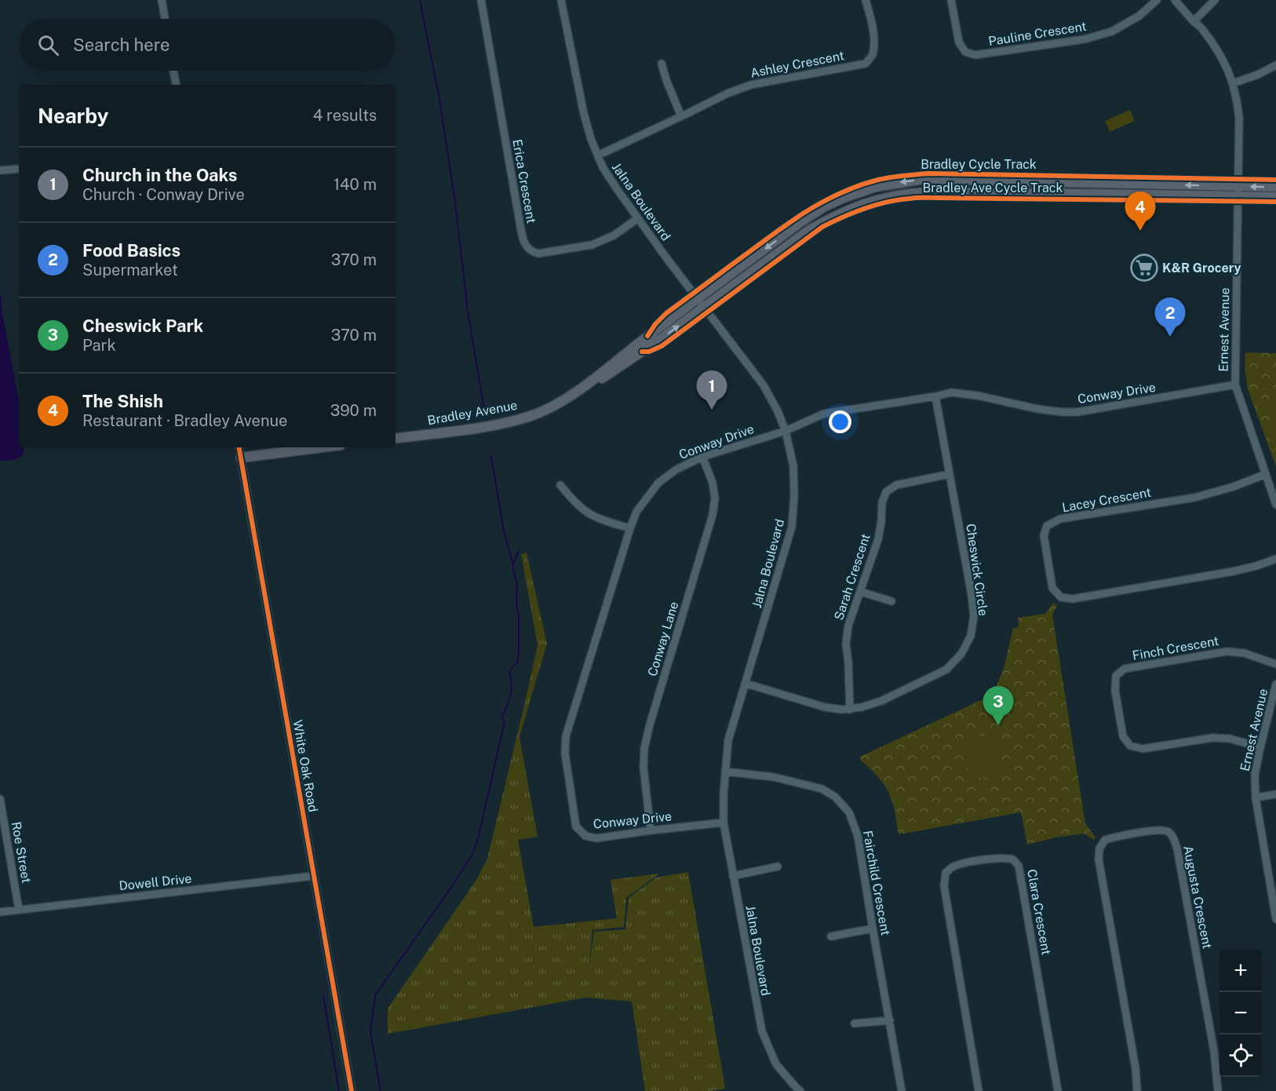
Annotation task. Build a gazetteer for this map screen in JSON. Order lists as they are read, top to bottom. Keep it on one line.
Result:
{"streets":{"main road":["Bradley Avenue"],"street":["Pauline Crescent","Ashley Crescent","Erica Crescent","Jalna Boulevard","Ernest Avenue","Conway Drive","Lacey Crescent","Cheswick Circle","Sarah Crescent","Conway Lane","Finch Crescent","White Oak Road","Roe Street","Dowell Drive","Fairchild Crescent","Augusta Crescent","Clara Crescent"],"cycle path":["Bradley Cycle Track","Bradley Ave Cycle Track"]},"crossings":[["Ashley Crescent","Jalna Boulevard"],["Erica Crescent","Jalna Boulevard"],["Jalna Boulevard","Conway Drive"],["Jalna Boulevard","Bradley Avenue"],["Jalna Boulevard","Cheswick Circle"],["Jalna Boulevard","Fairchild Crescent"],["Ernest Avenue","Conway Drive"],["Ernest Avenue","Bradley Avenue"],["Ernest Avenue","Lacey Crescent"],["Ernest Avenue","Finch Crescent"],["Conway Drive","Cheswick Circle"],["Conway Drive","Conway Lane"],["Cheswick Circle","Sarah Crescent"],["White Oak Road","Dowell Drive"],["Roe Street","Dowell Drive"]],"places":{"supermarket":["K&R Grocery"]},"page":{"search":"Search here","heading":["Nearby","4 results"],"list":[{"mark":"1","name":"Church in the Oaks","note":"Church · Conway Drive","value":"140 m"},{"mark":"2","name":"Food Basics","note":"Supermarket","value":"370 m"},{"mark":"3","name":"Cheswick Park","note":"Park","value":"370 m"},{"mark":"4","name":"The Shish","note":"Restaurant · Bradley Avenue","value":"390 m"}],"pins":["4","2","1","3"],"map_buttons":["+","−"]}}
